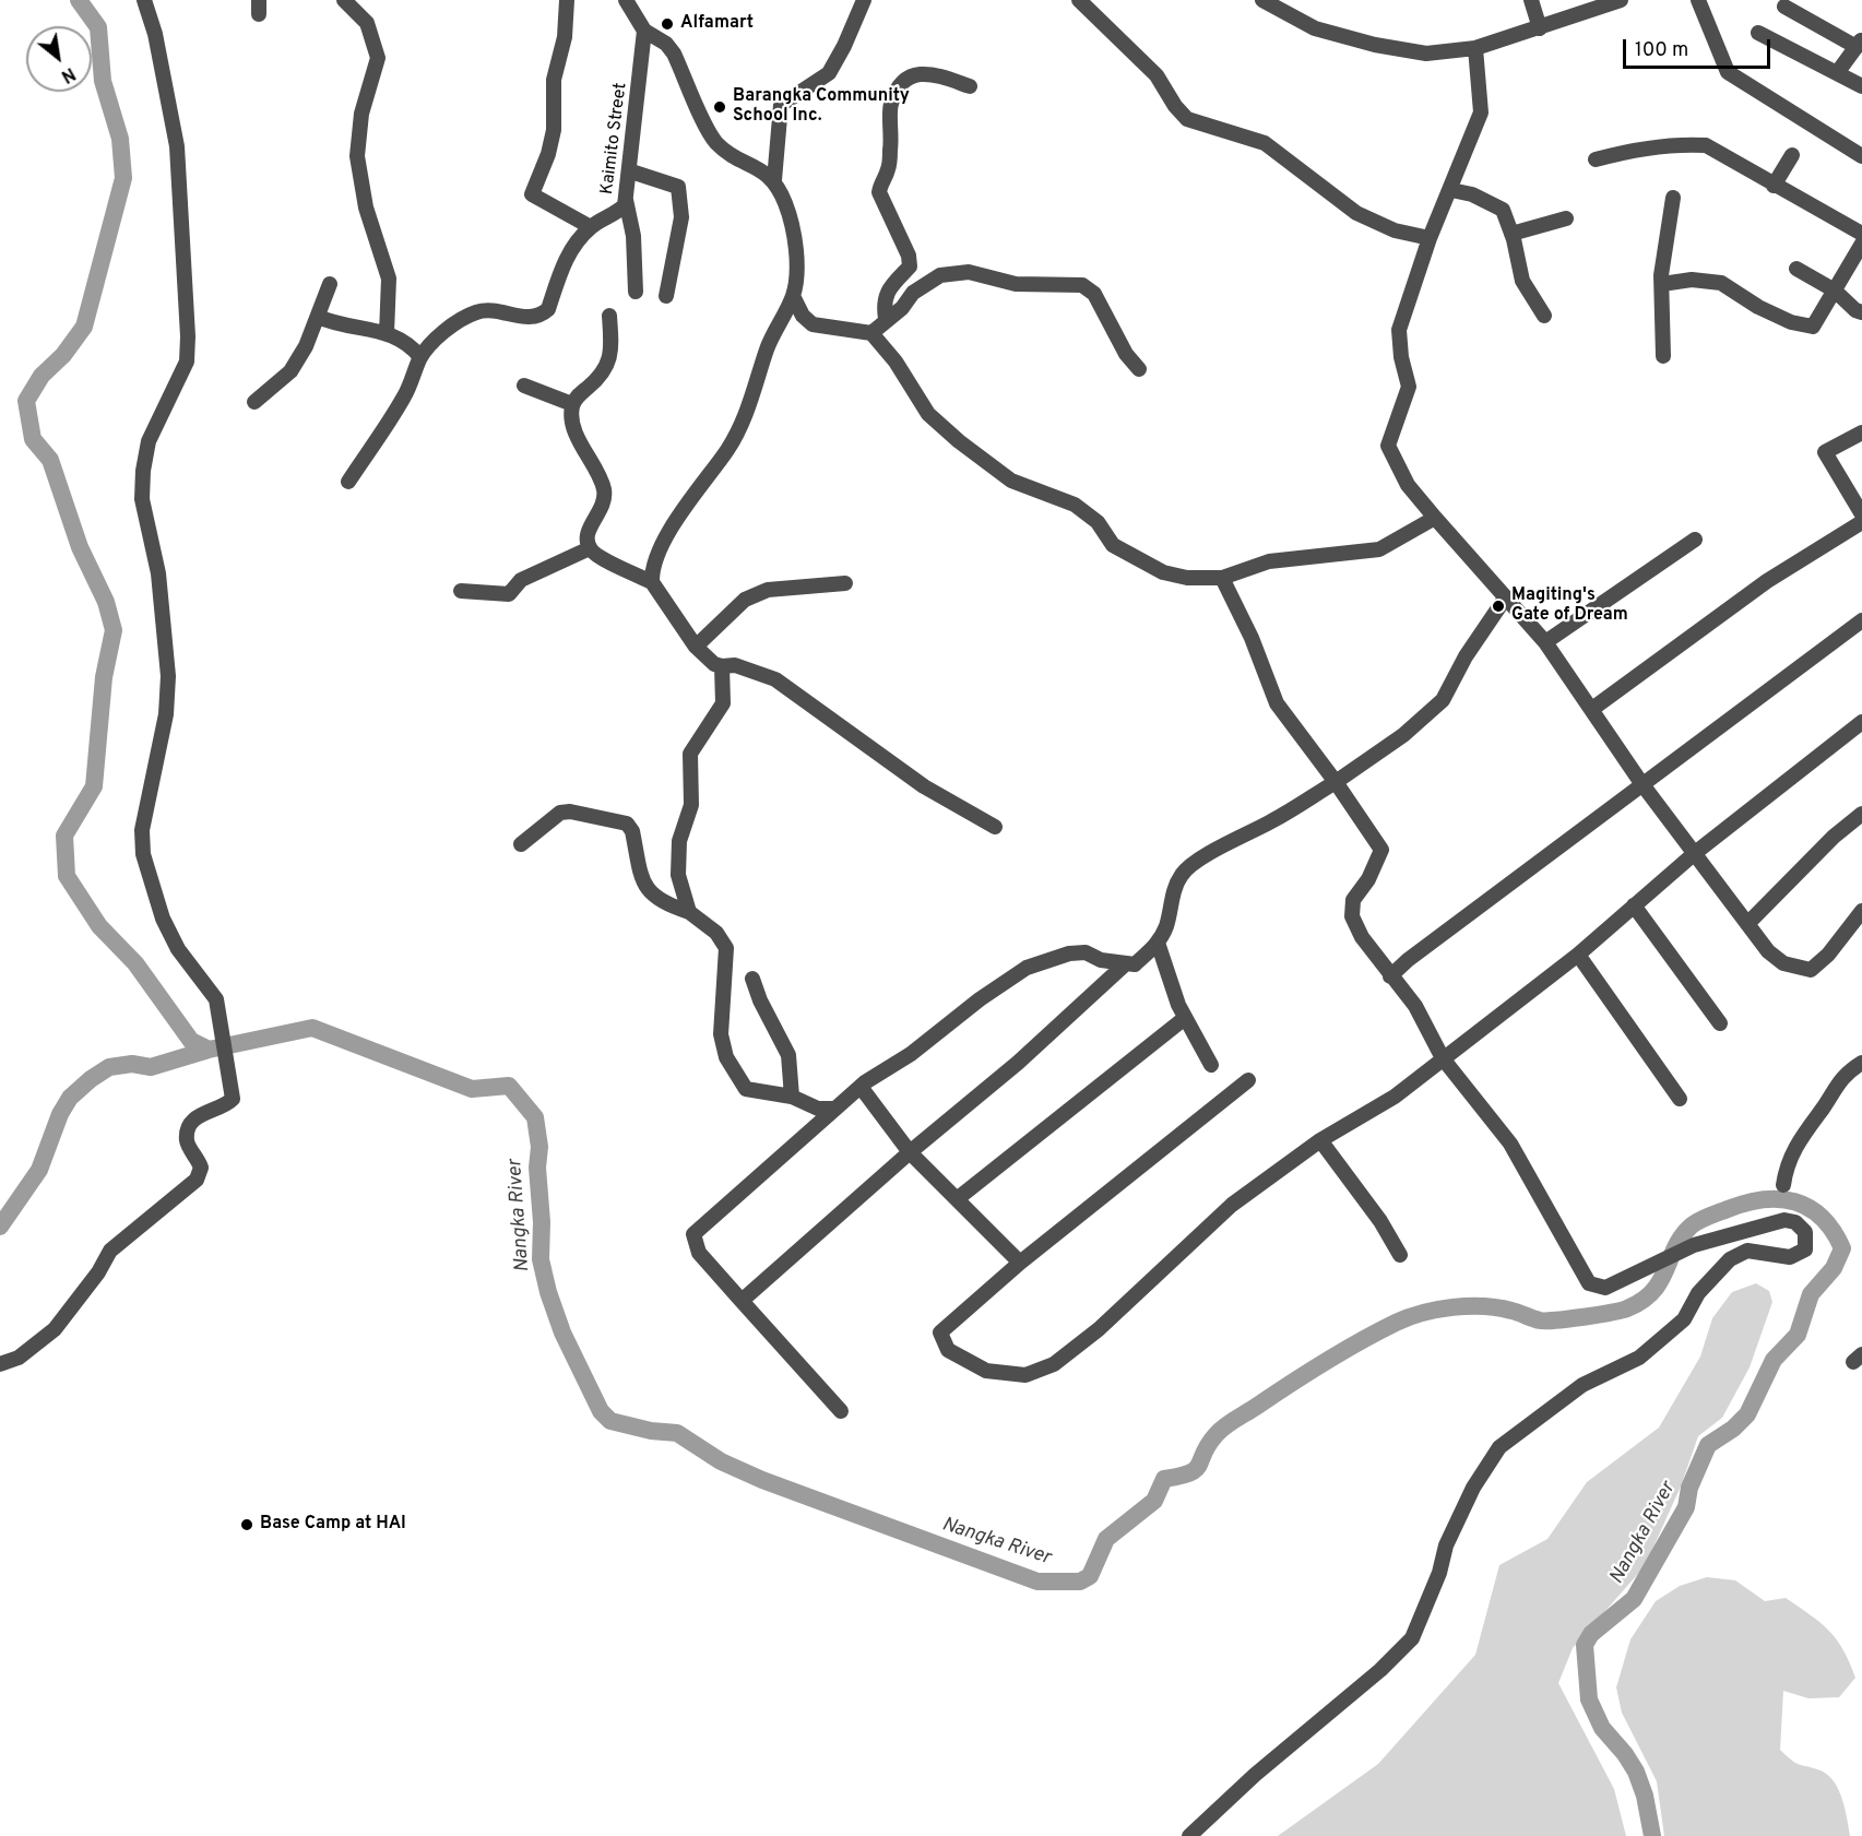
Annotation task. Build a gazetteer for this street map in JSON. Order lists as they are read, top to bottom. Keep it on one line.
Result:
{"streets":{"street":["Kaimito Street"]},"water":["Nangka River"],"places":["Alfamart","Barangka Community School Inc.","Magiting's Gate of Dream","Base Camp at HAI"],"scale_bar":"100 m","north":"bottom right"}
